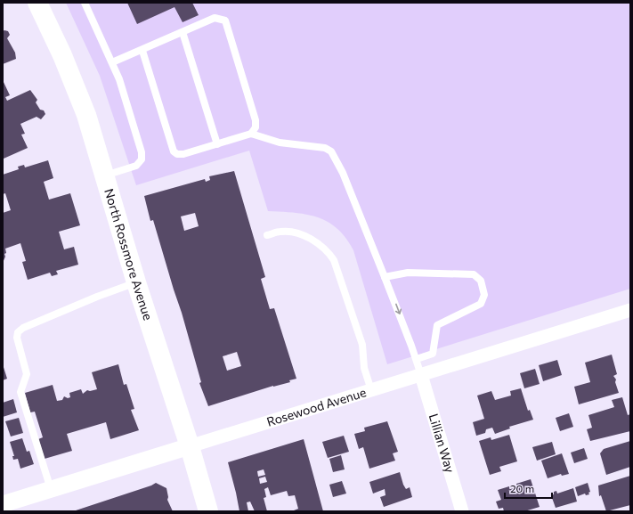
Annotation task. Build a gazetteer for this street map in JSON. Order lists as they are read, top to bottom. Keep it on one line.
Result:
{"streets":{"main road":["North Rossmore Avenue"],"street":["Rosewood Avenue","Lillian Way"]},"crossings":[["North Rossmore Avenue","Rosewood Avenue"],["Rosewood Avenue","Lillian Way"]],"scale_bar":"20 m"}
